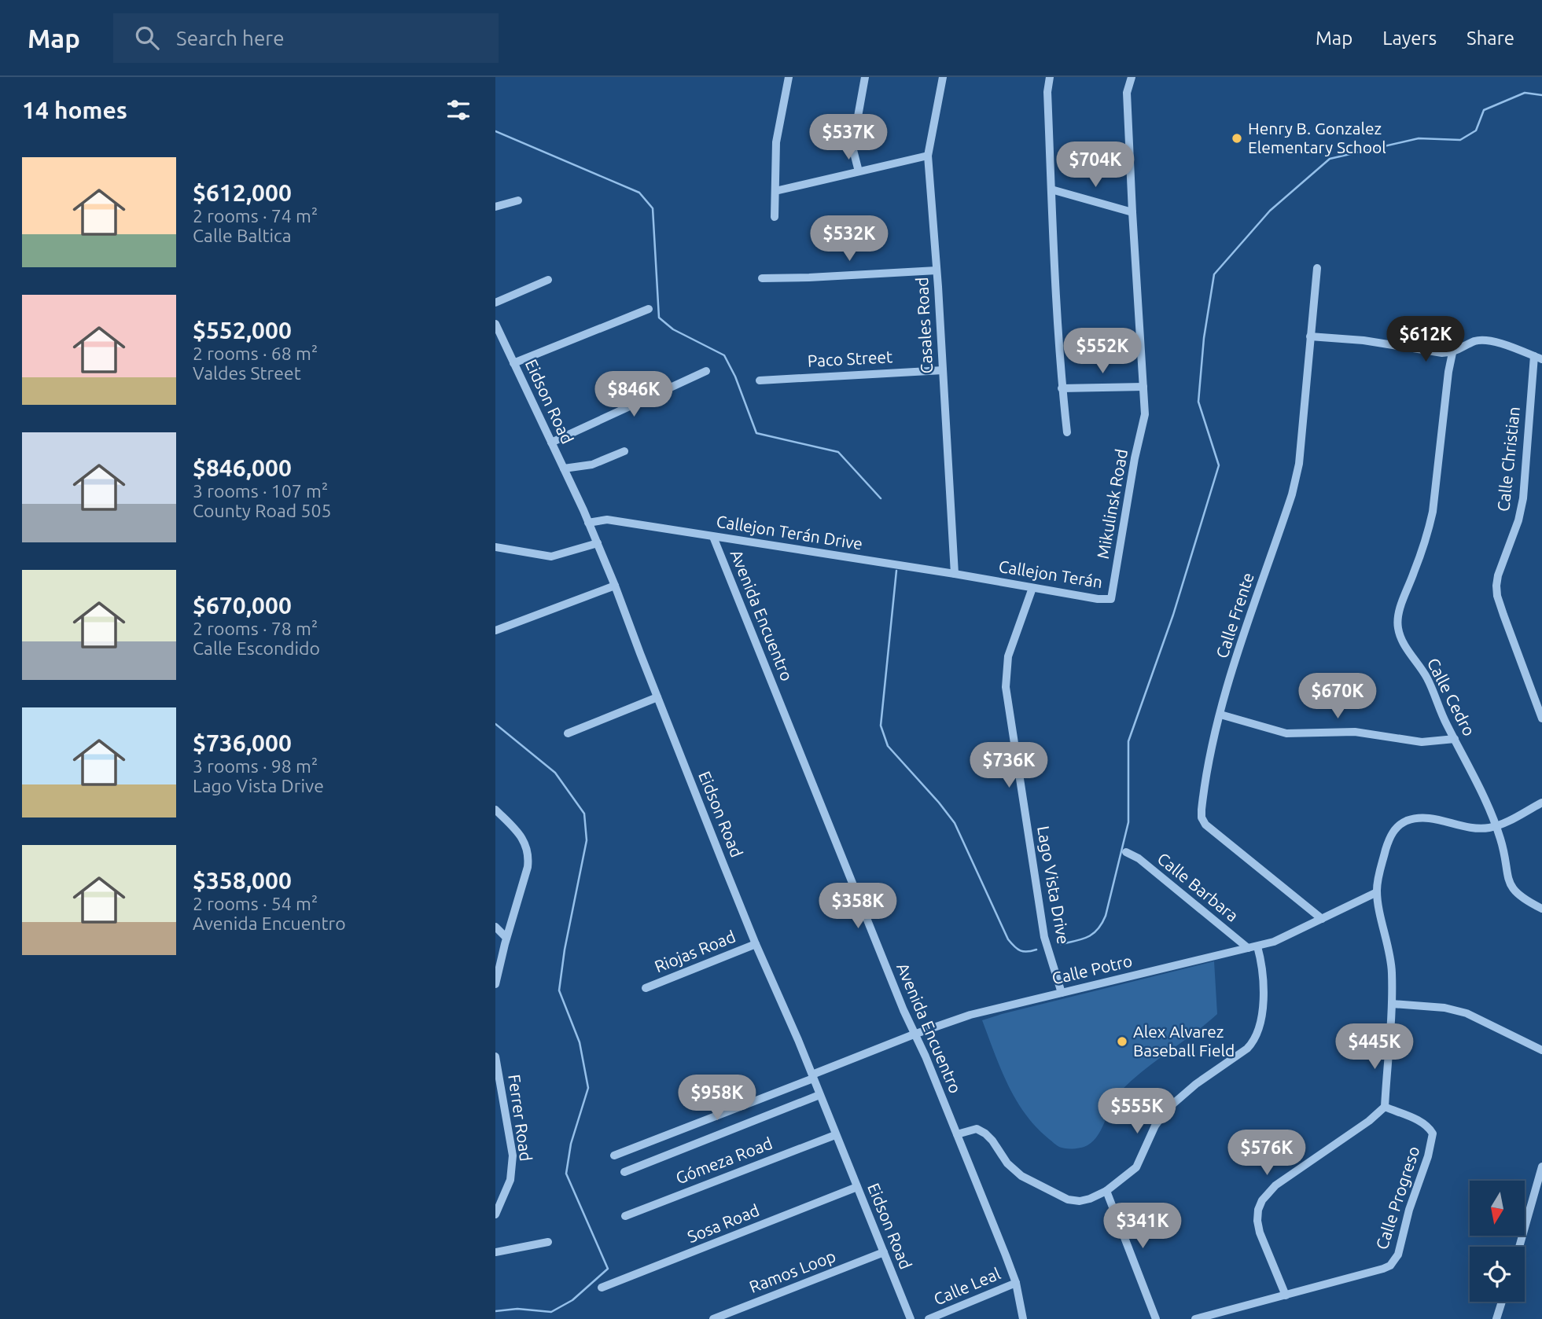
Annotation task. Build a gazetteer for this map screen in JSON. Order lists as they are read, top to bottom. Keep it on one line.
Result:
{"streets":{"street":["Casales Road","Paco Street","Eidson Road","Calle Christian","Mikulinsk Road","Callejon Terán Drive","Callejon Terán","Avenida Encuentro","Calle Frente","Calle Cedro","Lago Vista Drive","Calle Barbara","Riojas Road","Calle Potro","Ferrer Road","Gómeza Road","Calle Progreso","Sosa Road","Ramos Loop","Calle Leal"]},"crossings":[["Casales Road","Paco Street"],["Casales Road","Callejon Terán Drive"],["Eidson Road","Callejon Terán Drive"],["Eidson Road","Riojas Road"],["Eidson Road","Calle Potro"],["Eidson Road","Gómeza Road"],["Eidson Road","Sosa Road"],["Eidson Road","Ramos Loop"],["Mikulinsk Road","Callejon Terán"],["Callejon Terán Drive","Callejon Terán"],["Callejon Terán Drive","Avenida Encuentro"],["Callejon Terán","Lago Vista Drive"],["Avenida Encuentro","Calle Potro"],["Avenida Encuentro","Calle Leal"],["Calle Frente","Calle Potro"],["Lago Vista Drive","Calle Potro"],["Calle Barbara","Calle Potro"]],"places":["Henry B. Gonzalez Elementary School","Alex Alvarez Baseball Field"],"north":"bottom","page":{"header":"Map","search":"Search here","nav":["Map","Layers","Share"],"heading":"14 homes","price":["$537K","$704K","$532K","$612K","$552K","$846K","$670K","$736K","$358K","$445K","$958K","$555K","$576K","$341K"],"list":[{"name":"$612,000","note":"2 rooms · 74 m² · Calle Baltica"},{"name":"$552,000","note":"2 rooms · 68 m² · Valdes Street"},{"name":"$846,000","note":"3 rooms · 107 m² · County Road 505"},{"name":"$670,000","note":"2 rooms · 78 m² · Calle Escondido"},{"name":"$736,000","note":"3 rooms · 98 m² · Lago Vista Drive"},{"name":"$358,000","note":"2 rooms · 54 m² · Avenida Encuentro"}]}}
